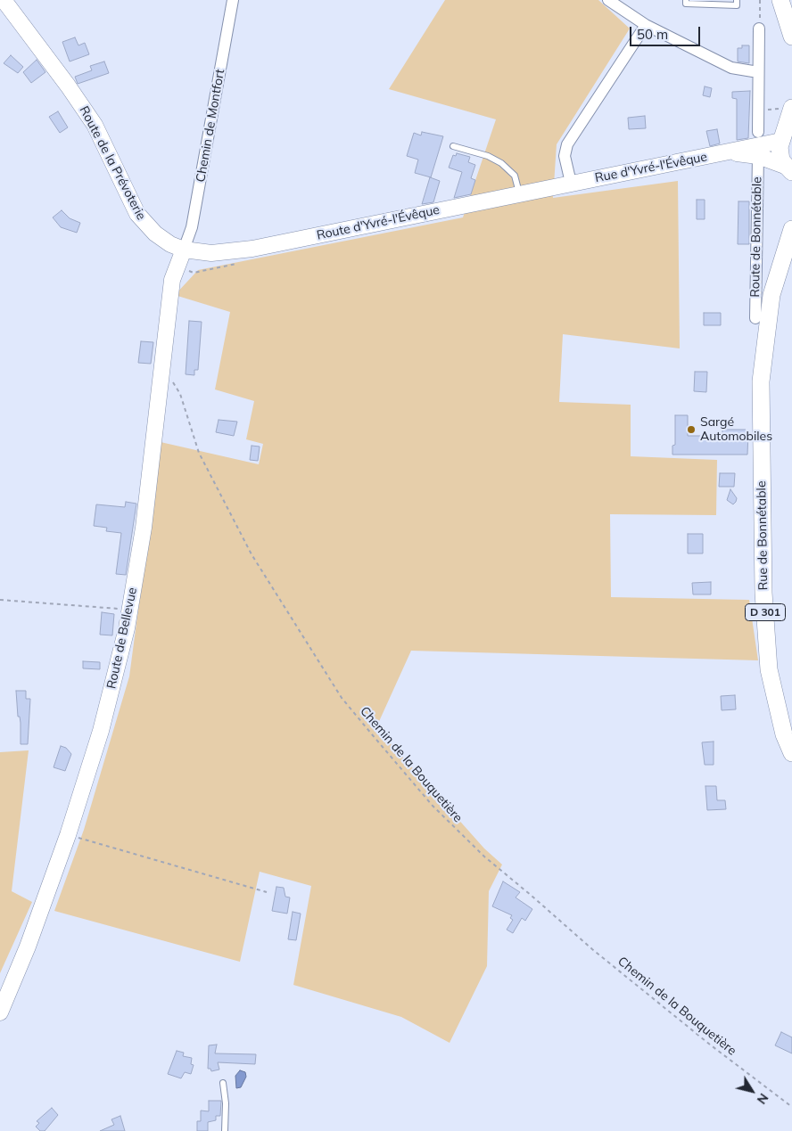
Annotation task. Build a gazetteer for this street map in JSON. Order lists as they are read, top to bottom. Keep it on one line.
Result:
{"streets":{"main road":["Rue de Bonnétable","D 301"],"street":["Chemin de Montfort","Route de la Prévoterie","Rue d'Yvré-l'Évêque","Route d'Yvré-l'Évêque","Route de Bonnétable","Route de Bellevue"],"path":["Chemin de la Bouquetière"]},"crossings":[["Chemin de Montfort","Route de la Prévoterie"],["Chemin de Montfort","Route d'Yvré-l'Évêque"],["Chemin de Montfort","Route de Bellevue"],["Route de la Prévoterie","Route d'Yvré-l'Évêque"],["Route de la Prévoterie","Route de Bellevue"],["Rue d'Yvré-l'Évêque","Route d'Yvré-l'Évêque"],["Route d'Yvré-l'Évêque","Route de Bellevue"],["Route de Bonnétable","Rue de Bonnétable"],["Route de Bonnétable","D 301"],["Rue de Bonnétable","D 301"]],"places":["Sargé Automobiles"],"scale_bar":"50 m","north":"bottom right"}
